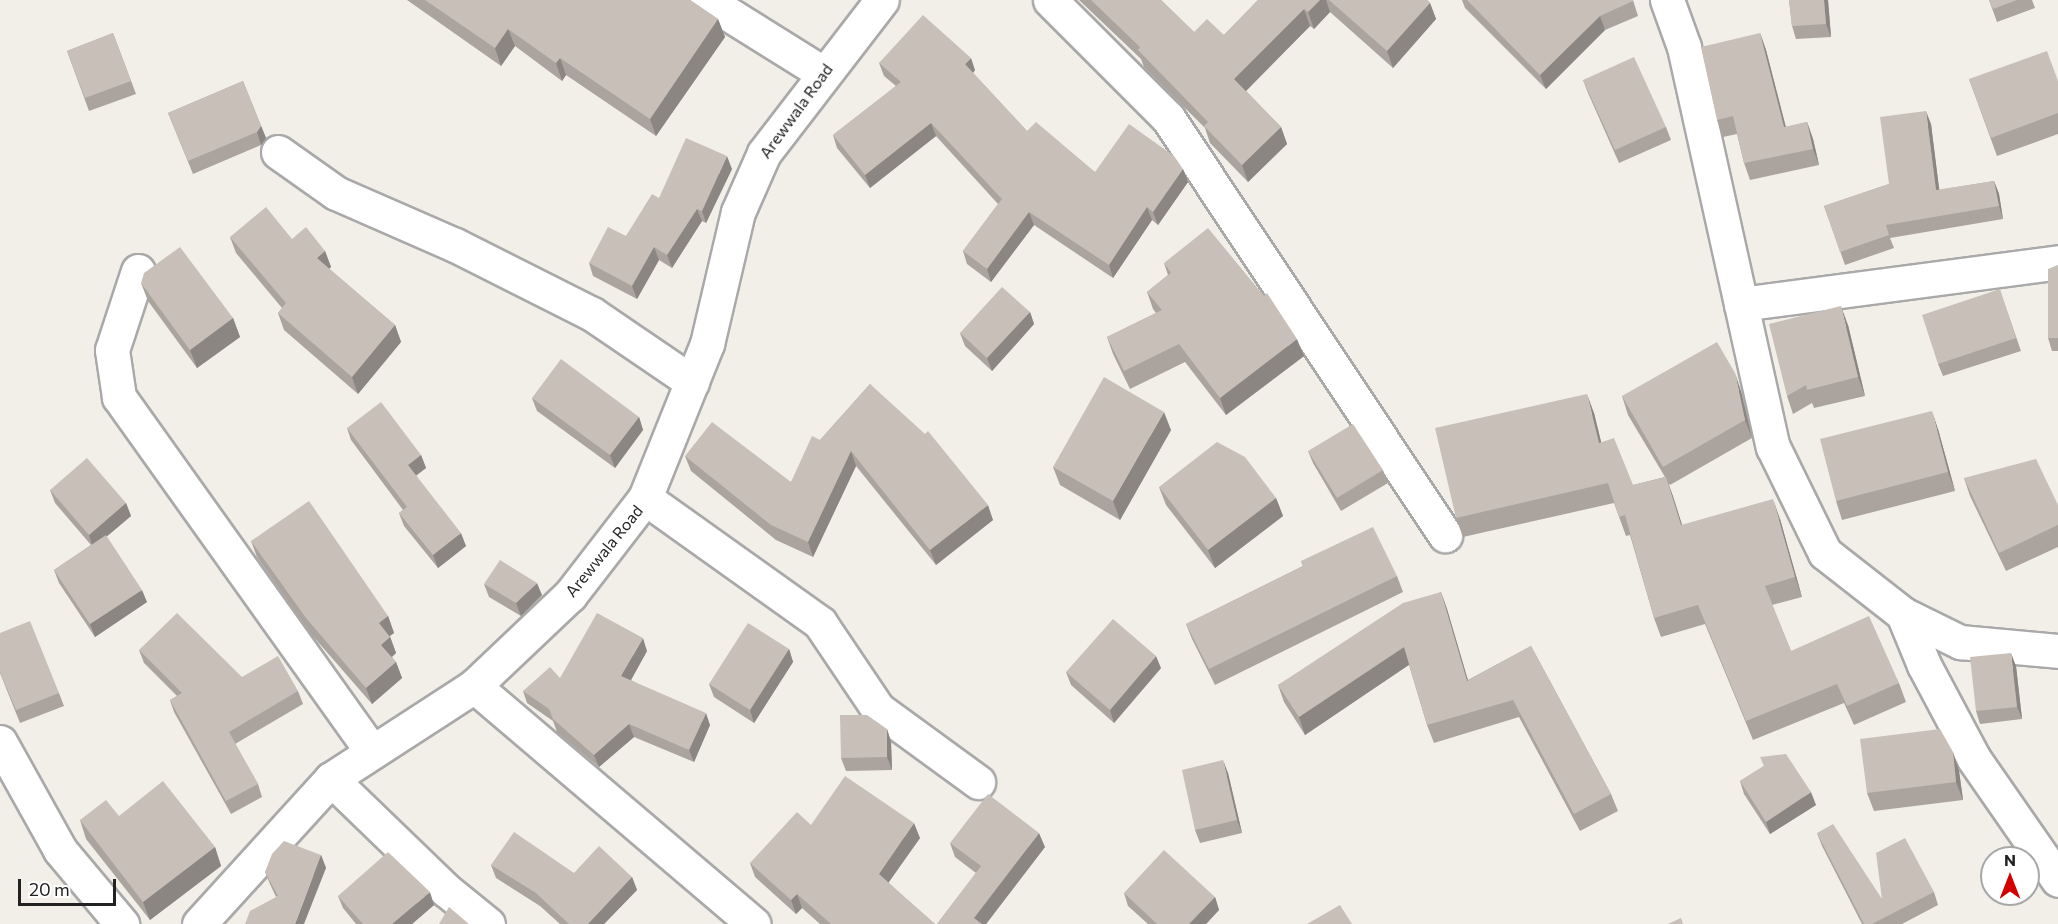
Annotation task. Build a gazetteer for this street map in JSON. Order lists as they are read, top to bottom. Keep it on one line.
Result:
{"streets":{"street":["Arewwala Road"]},"scale_bar":"20 m","north":"top"}
